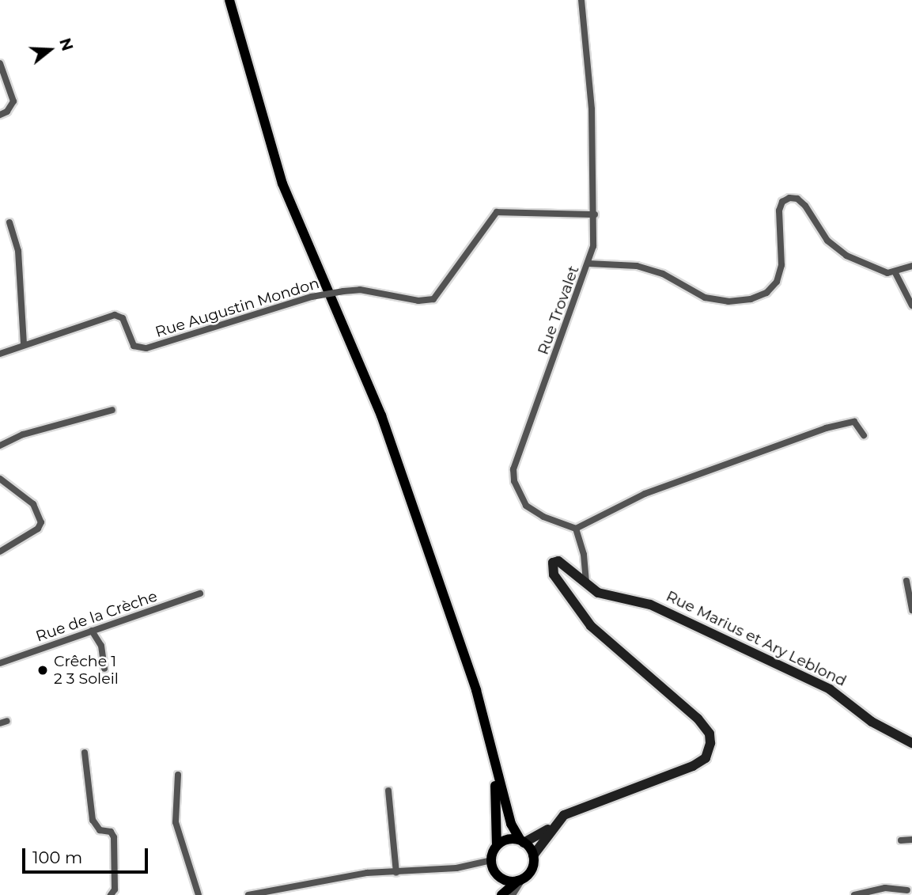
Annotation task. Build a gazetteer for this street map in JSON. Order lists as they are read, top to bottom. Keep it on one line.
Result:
{"streets":{"main road":["Rue Marius et Ary Leblond"],"street":["Rue Augustin Mondon","Rue Trovalet","Rue de la Crèche"]},"crossings":[["Rue Augustin Mondon","Rue Trovalet"]],"places":["Crêche 1 2 3 Soleil"],"scale_bar":"100 m","north":"right"}
